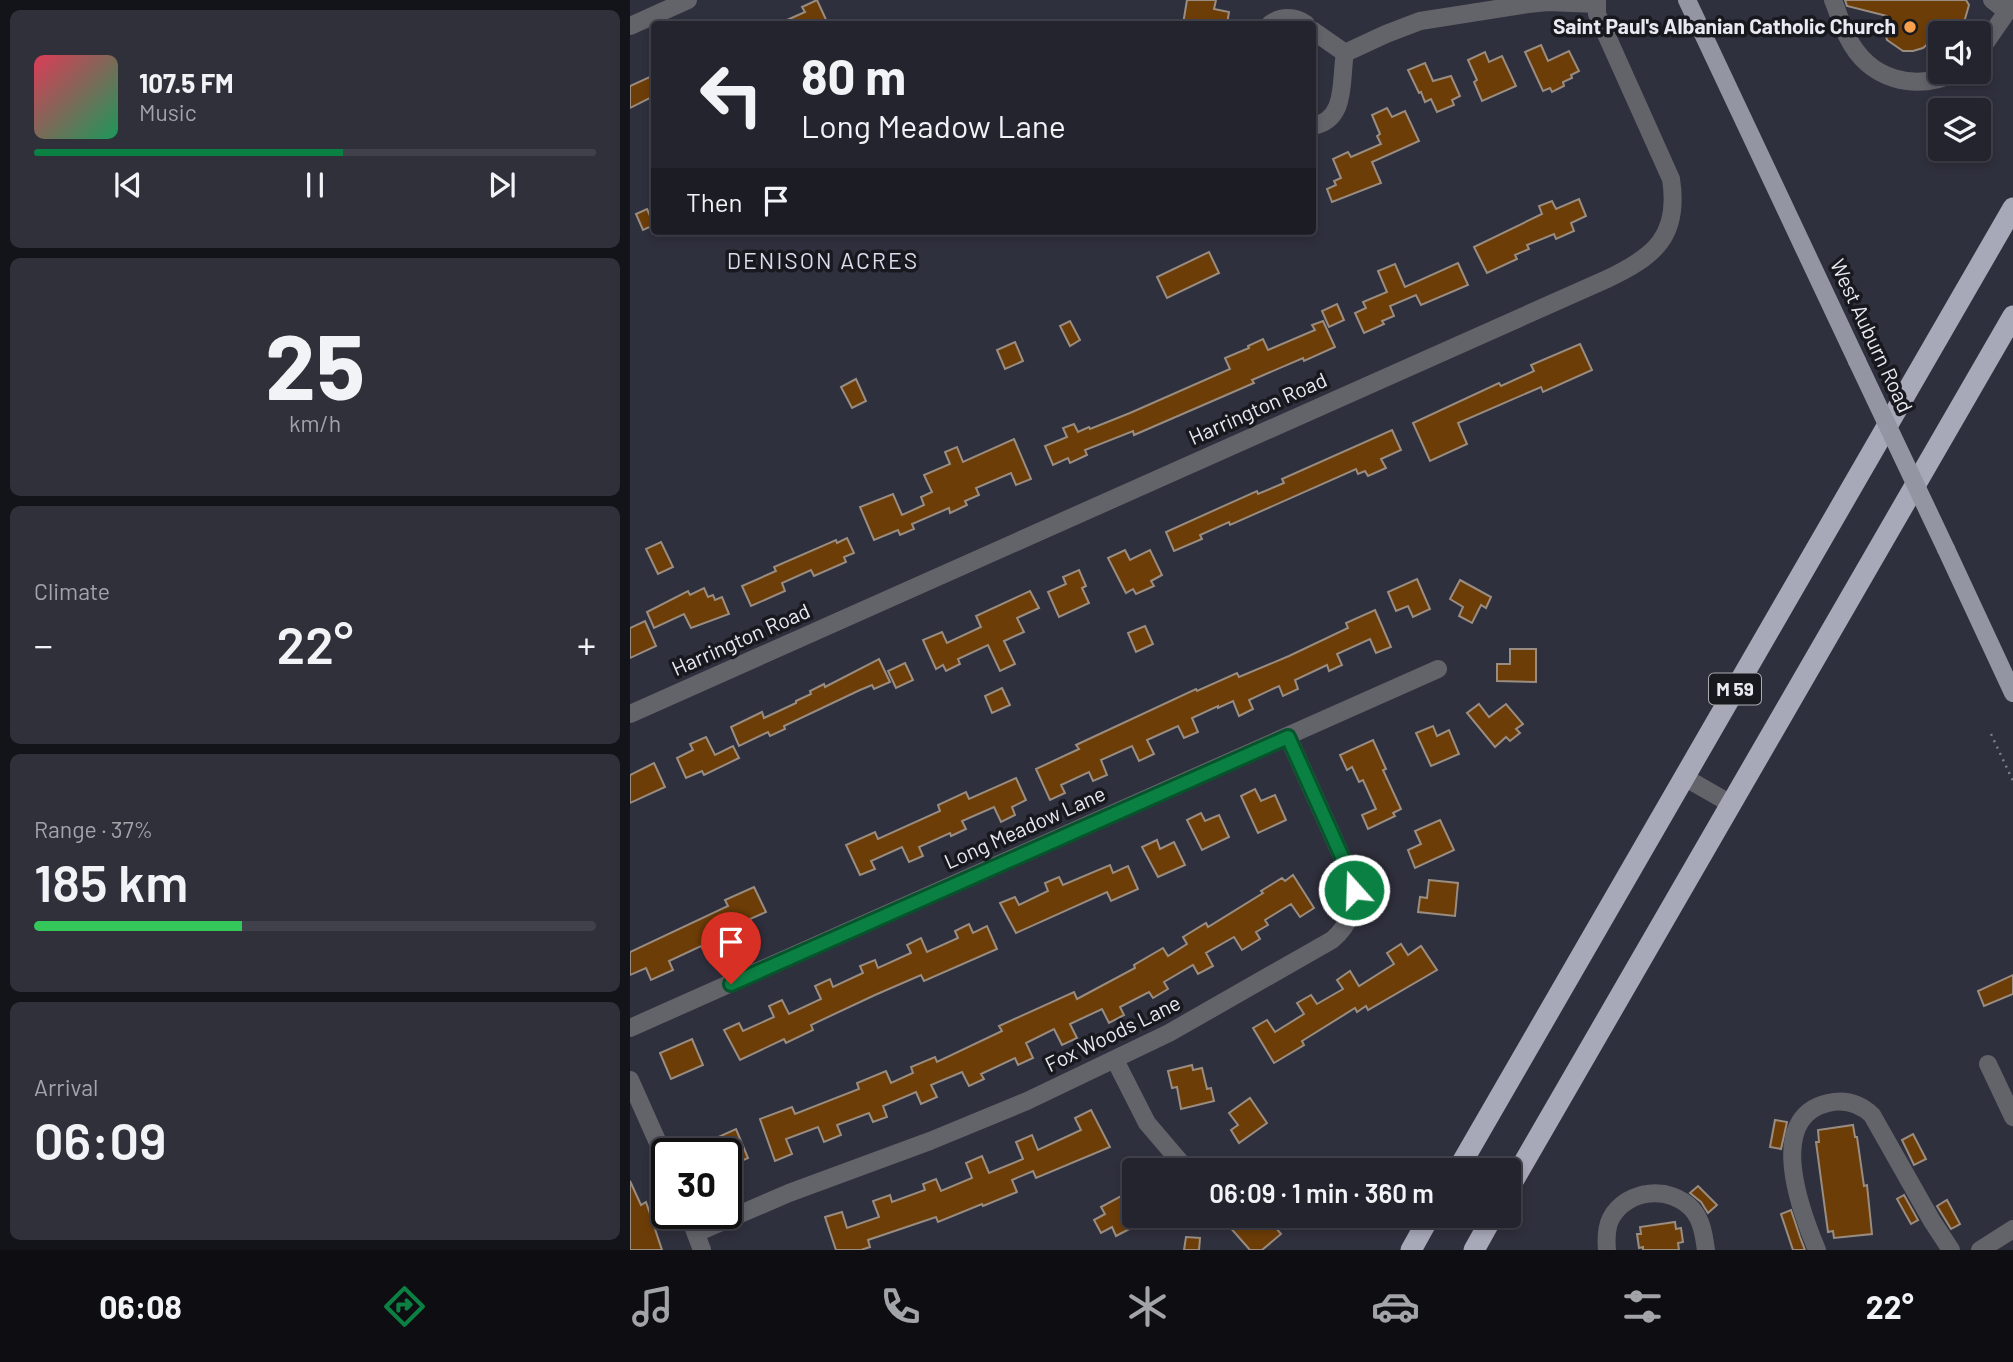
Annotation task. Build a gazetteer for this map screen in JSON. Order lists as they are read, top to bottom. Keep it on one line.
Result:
{"streets":{"highway":["M 59"],"main road":["West Auburn Road"],"street":["Harrington Road","Long Meadow Lane","Fox Woods Lane"]},"crossings":[["Long Meadow Lane","Fox Woods Lane"]],"districts":["DENISON ACRES"],"places":["Saint Paul's Albanian Catholic Church"],"page":{"turn":["80 m","Long Meadow Lane"],"song":["107.5 FM","Music"],"then":"Then","tile":[["25","km/h"],"Climate",["Range · 37%","185 km"],["Arrival","06:09"]],"heat":["−","22°","+"],"limit":"30","trip":"06:09 · 1 min · 360 m","tabs":["06:08","22°"]}}
